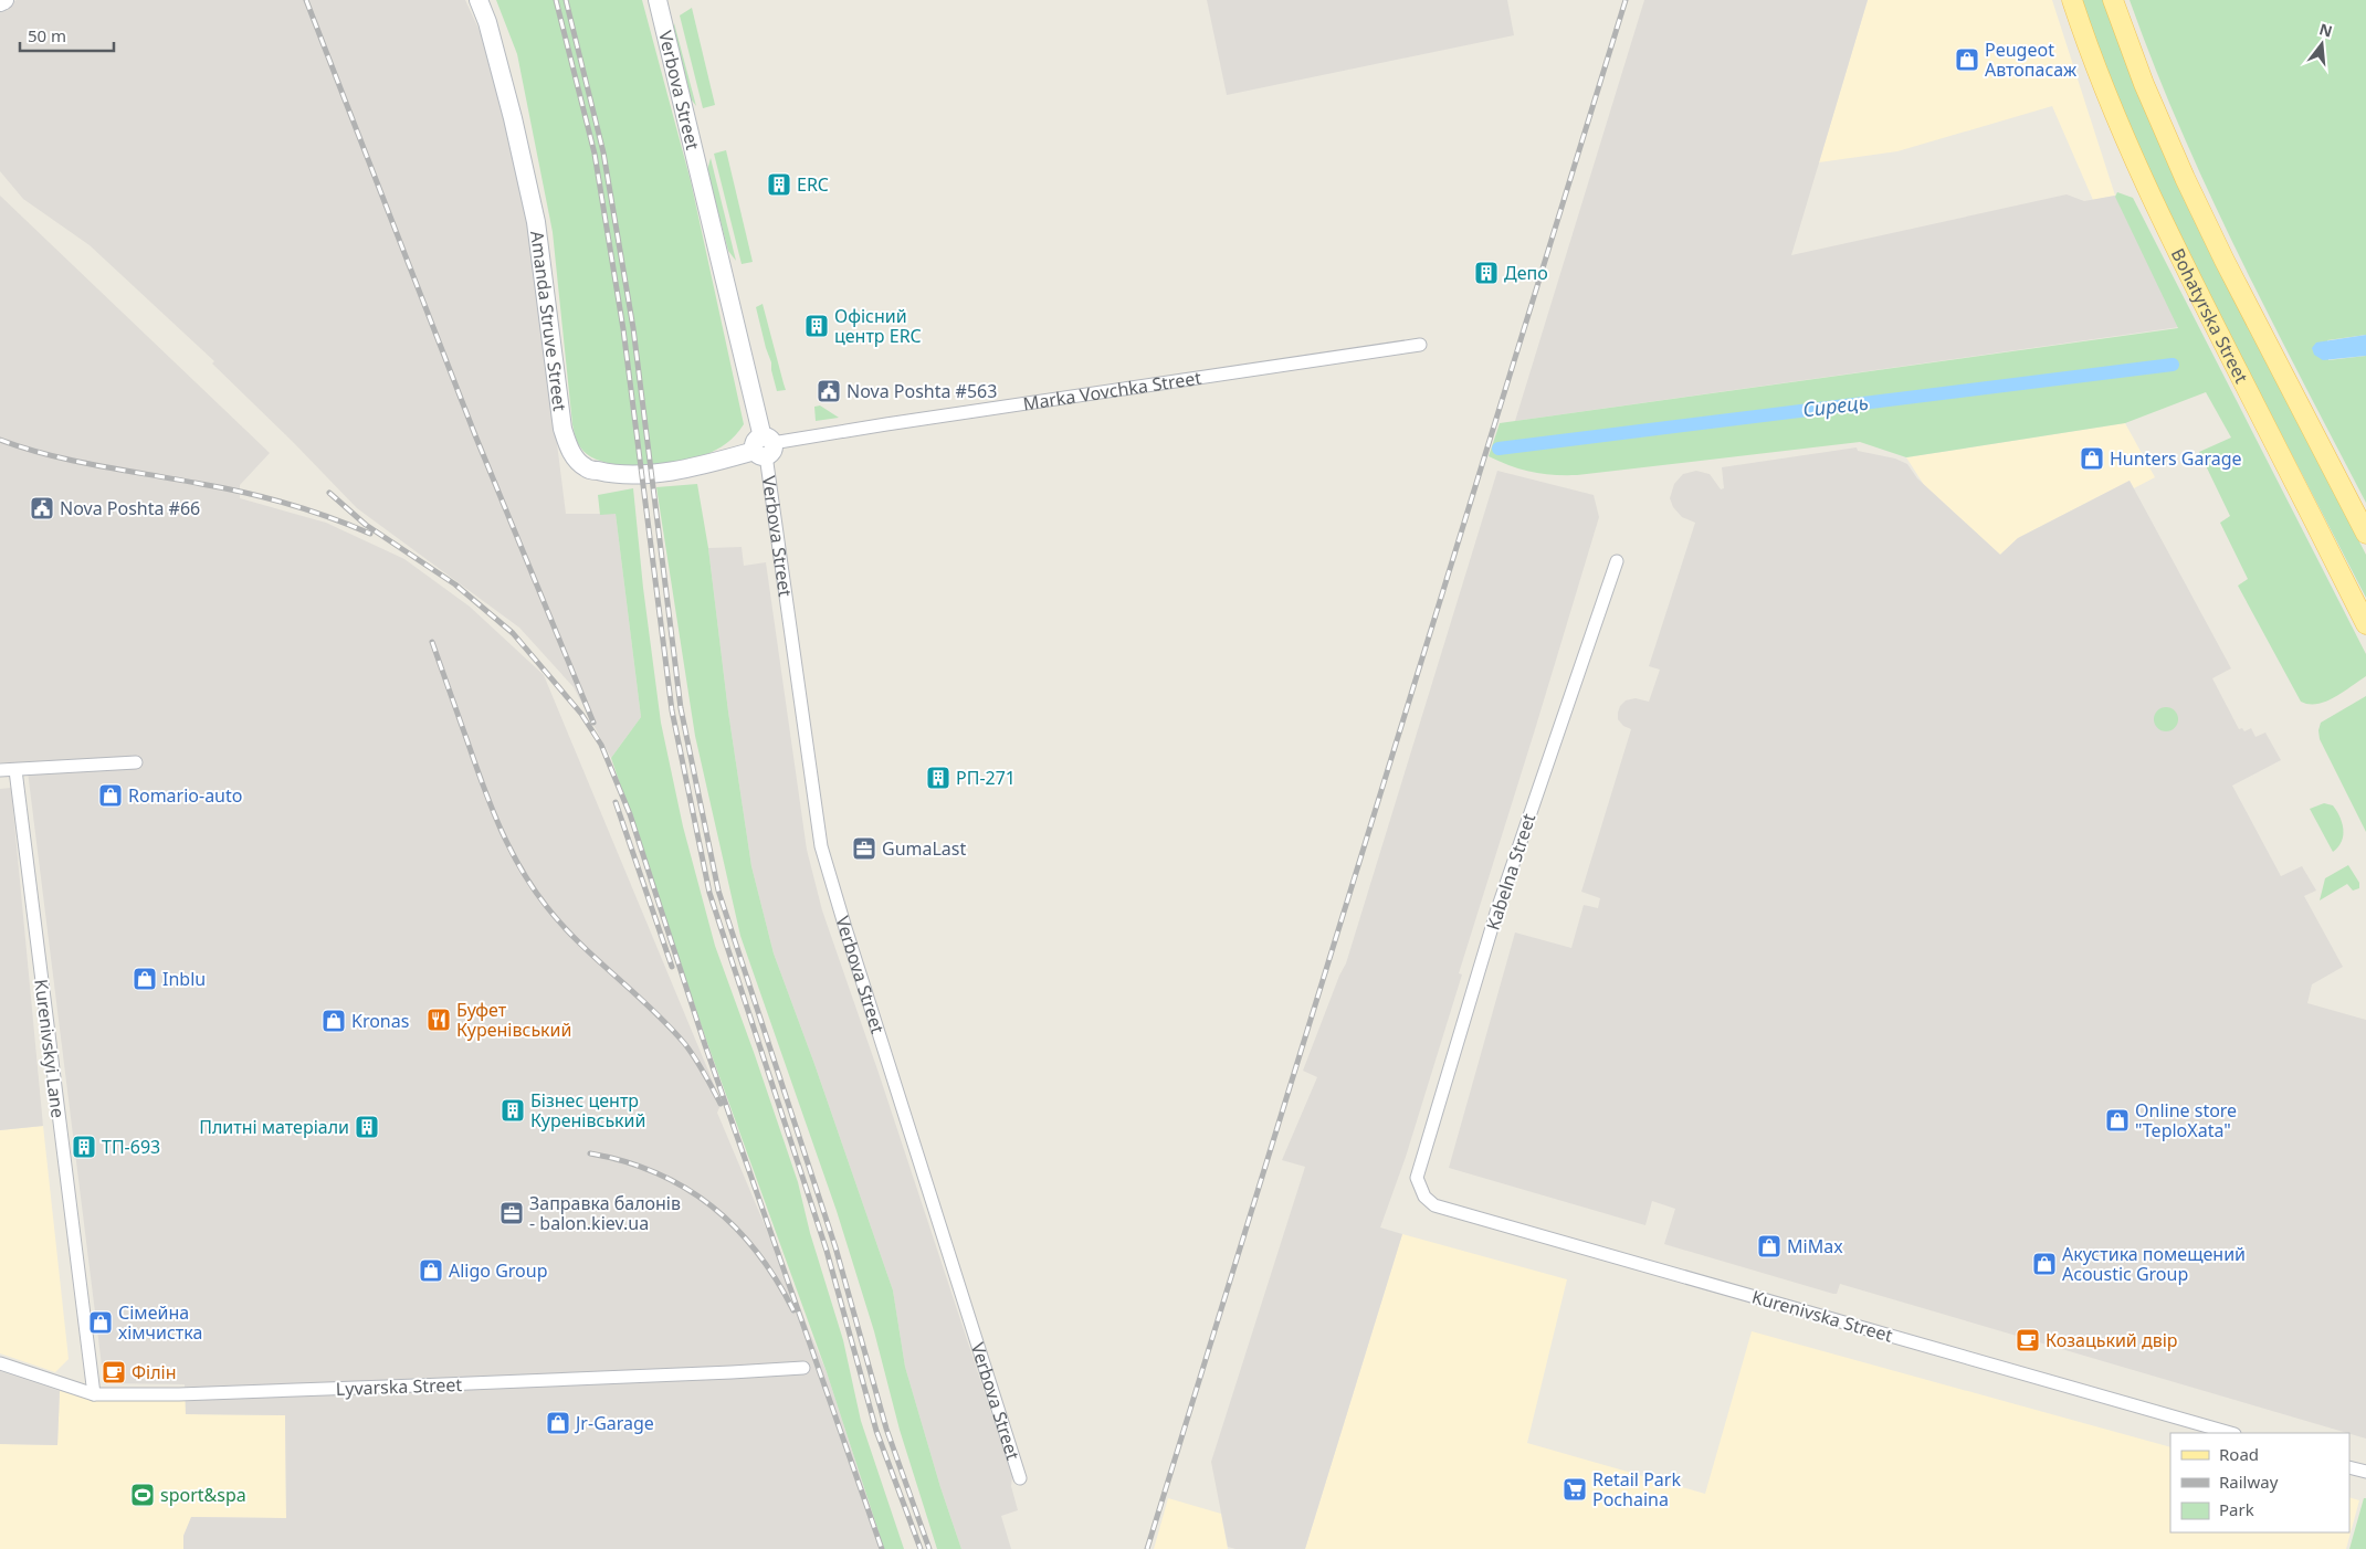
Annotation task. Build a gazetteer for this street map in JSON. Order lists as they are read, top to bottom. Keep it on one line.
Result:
{"streets":{"main road":["Verbova Street","Bohatyrska Street","Amanda Struve Street"],"street":["Marka Vovchka Street","Kabelna Street","Kurenivskyi Lane","Kurenivska Street","Lyvarska Street"]},"crossings":[["Verbova Street","Amanda Struve Street"],["Verbova Street","Marka Vovchka Street"],["Amanda Struve Street","Marka Vovchka Street"],["Kabelna Street","Kurenivska Street"],["Kurenivskyi Lane","Lyvarska Street"]],"water":["Сирець"],"places":{"shop":["Peugeot Автопасаж","Hunters Garage","Romario-auto","Inblu","Kronas","Online store \"TeploXata\"","MiMax","Акустика помещений Acoustic Group","Aligo Group","Сімейна хімчистка","Jr-Garage"],"building":["ERC","Депо","Офісний центр ERC","РП-271","Бізнес центр Куренівський","Плитні матеріали","ТП-693"],"public building":["Nova Poshta #563","Nova Poshta #66"],"office":["GumaLast","Заправка балонів - balon.kiev.ua"],"restaurant":["Буфет Куренівський"],"cafe":["Козацький двір","Філін"],"supermarket":["Retail Park Pochaina"],"sports":["sport&spa"]},"legend":["Road","Railway","Park"],"scale_bar":"50 m","north":"top"}
